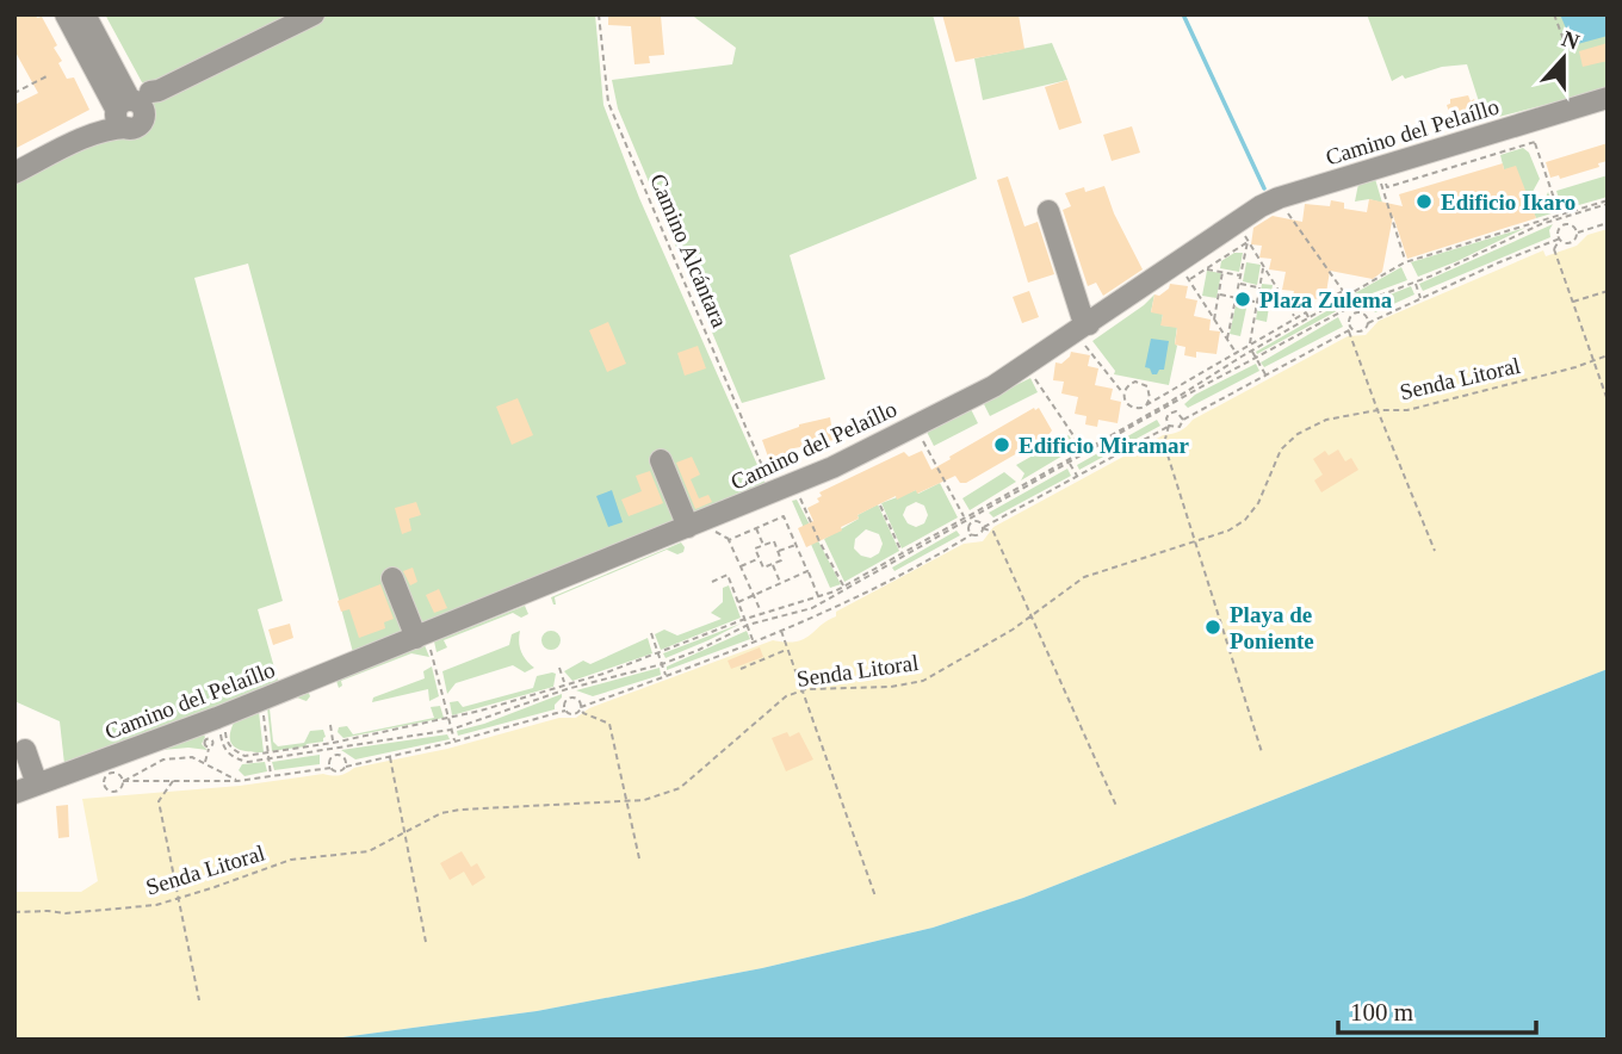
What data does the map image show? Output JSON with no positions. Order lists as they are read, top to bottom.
{
  "streets": {
    "street": ["Camino del Pelaíllo"],
    "path": ["Camino Alcántara", "Senda Litoral"]
  },
  "crossings": [
    ["Camino del Pelaíllo", "Camino Alcántara"]
  ],
  "places": [
    "Edificio Ikaro",
    "Plaza Zulema",
    "Edificio Miramar",
    "Playa de Poniente"
  ],
  "scale_bar": "100 m",
  "north": "top"
}
